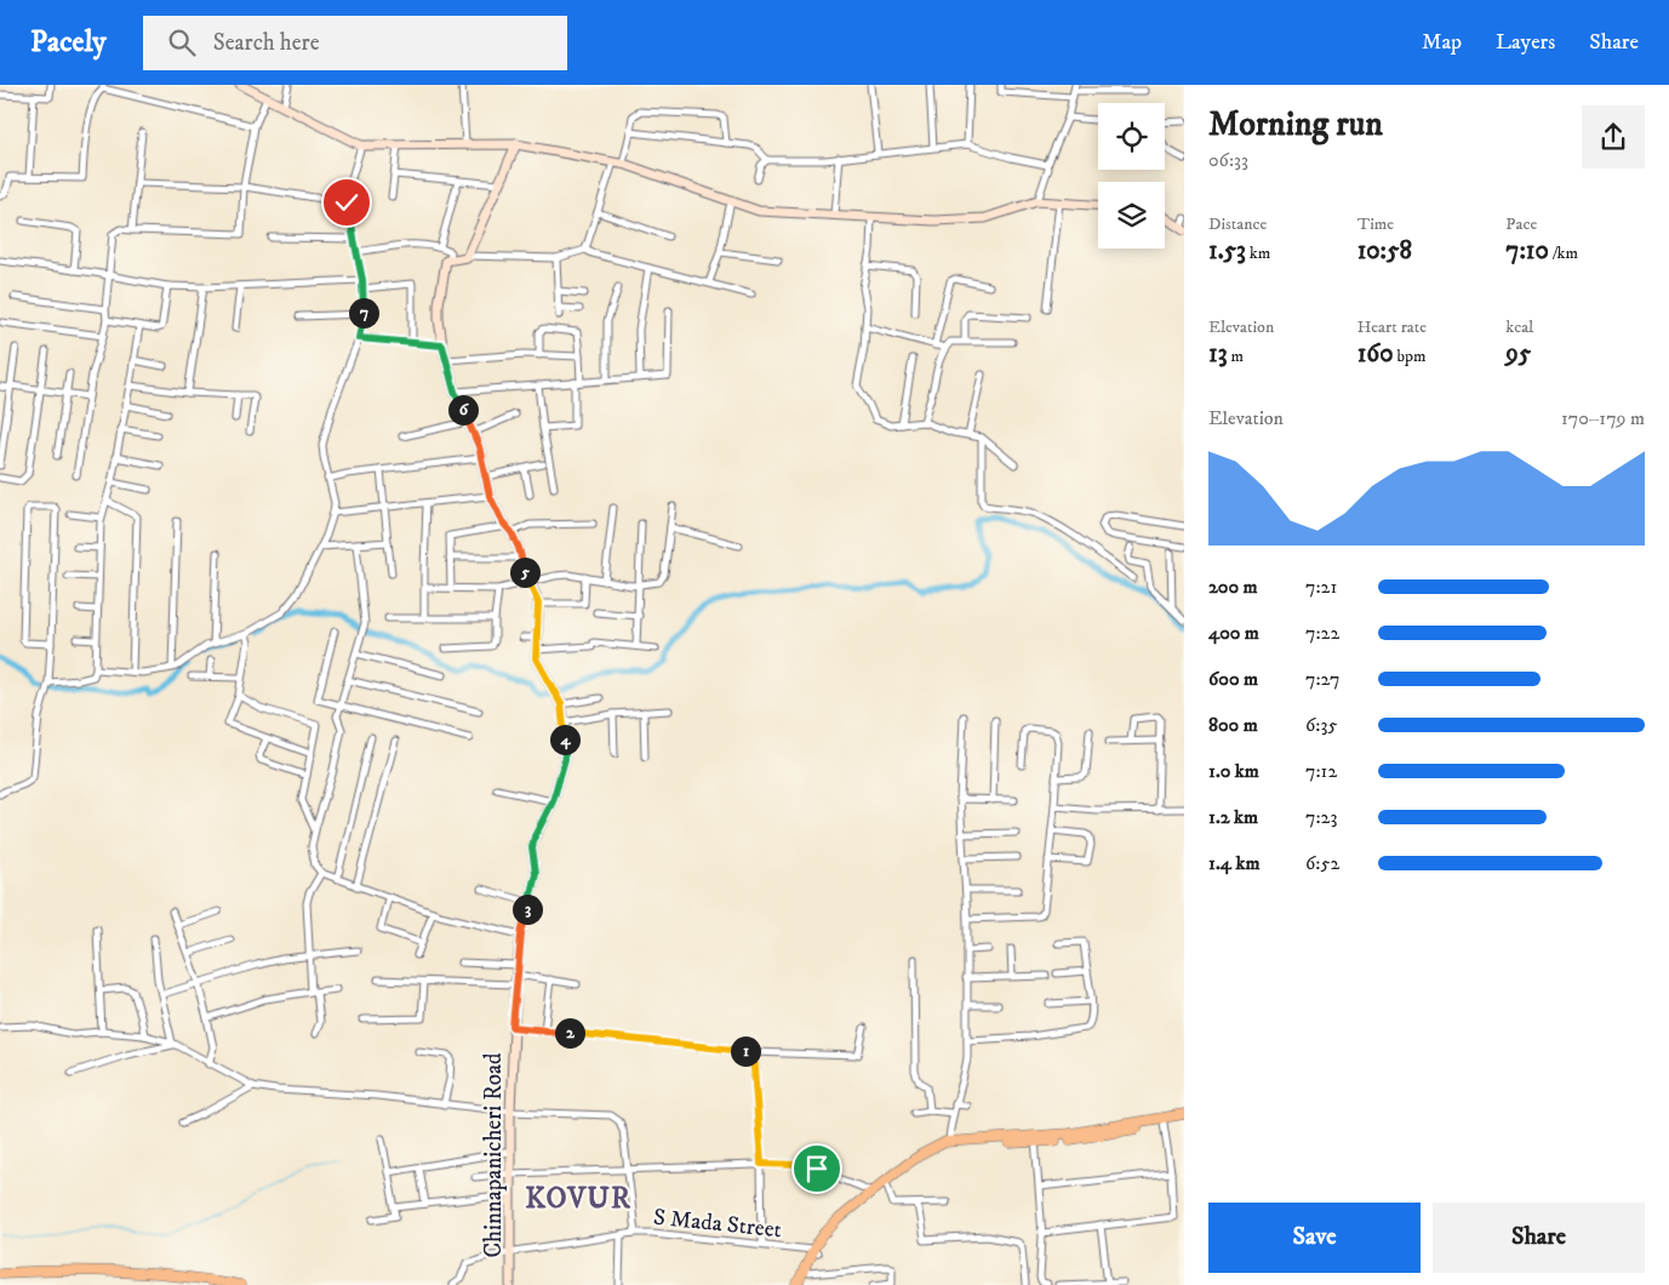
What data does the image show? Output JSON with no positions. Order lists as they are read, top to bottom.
{
  "streets": {
    "street": ["Chinnapanicheri Road", "S Mada Street"]
  },
  "crossings": [
    ["Chinnapanicheri Road", "S Mada Street"]
  ],
  "districts": ["KOVUR"],
  "page": {
    "header": "Pacely",
    "search": "Search here",
    "nav": ["Map", "Layers", "Share"],
    "heading": ["Morning run", "06:33"],
    "stats": [
      ["Distance", "1.53 km"],
      ["Time", "10:58"],
      ["Pace", "7:10 /km"],
      ["Elevation", "13 m"],
      ["Heart rate", "160 bpm"],
      ["kcal", "95"]
    ],
    "pins": [
      "7",
      "6",
      "5",
      "4",
      "3",
      "2",
      "1"
    ],
    "chart": ["Elevation", "170–179 m"],
    "list": [
      {
        "name": "200 m",
        "note": "7:21"
      },
      {
        "name": "400 m",
        "note": "7:22"
      },
      {
        "name": "600 m",
        "note": "7:27"
      },
      {
        "name": "800 m",
        "note": "6:35"
      },
      {
        "name": "1.0 km",
        "note": "7:12"
      },
      {
        "name": "1.2 km",
        "note": "7:23"
      },
      {
        "name": "1.4 km",
        "note": "6:52"
      }
    ],
    "buttons": ["Save", "Share"]
  }
}
